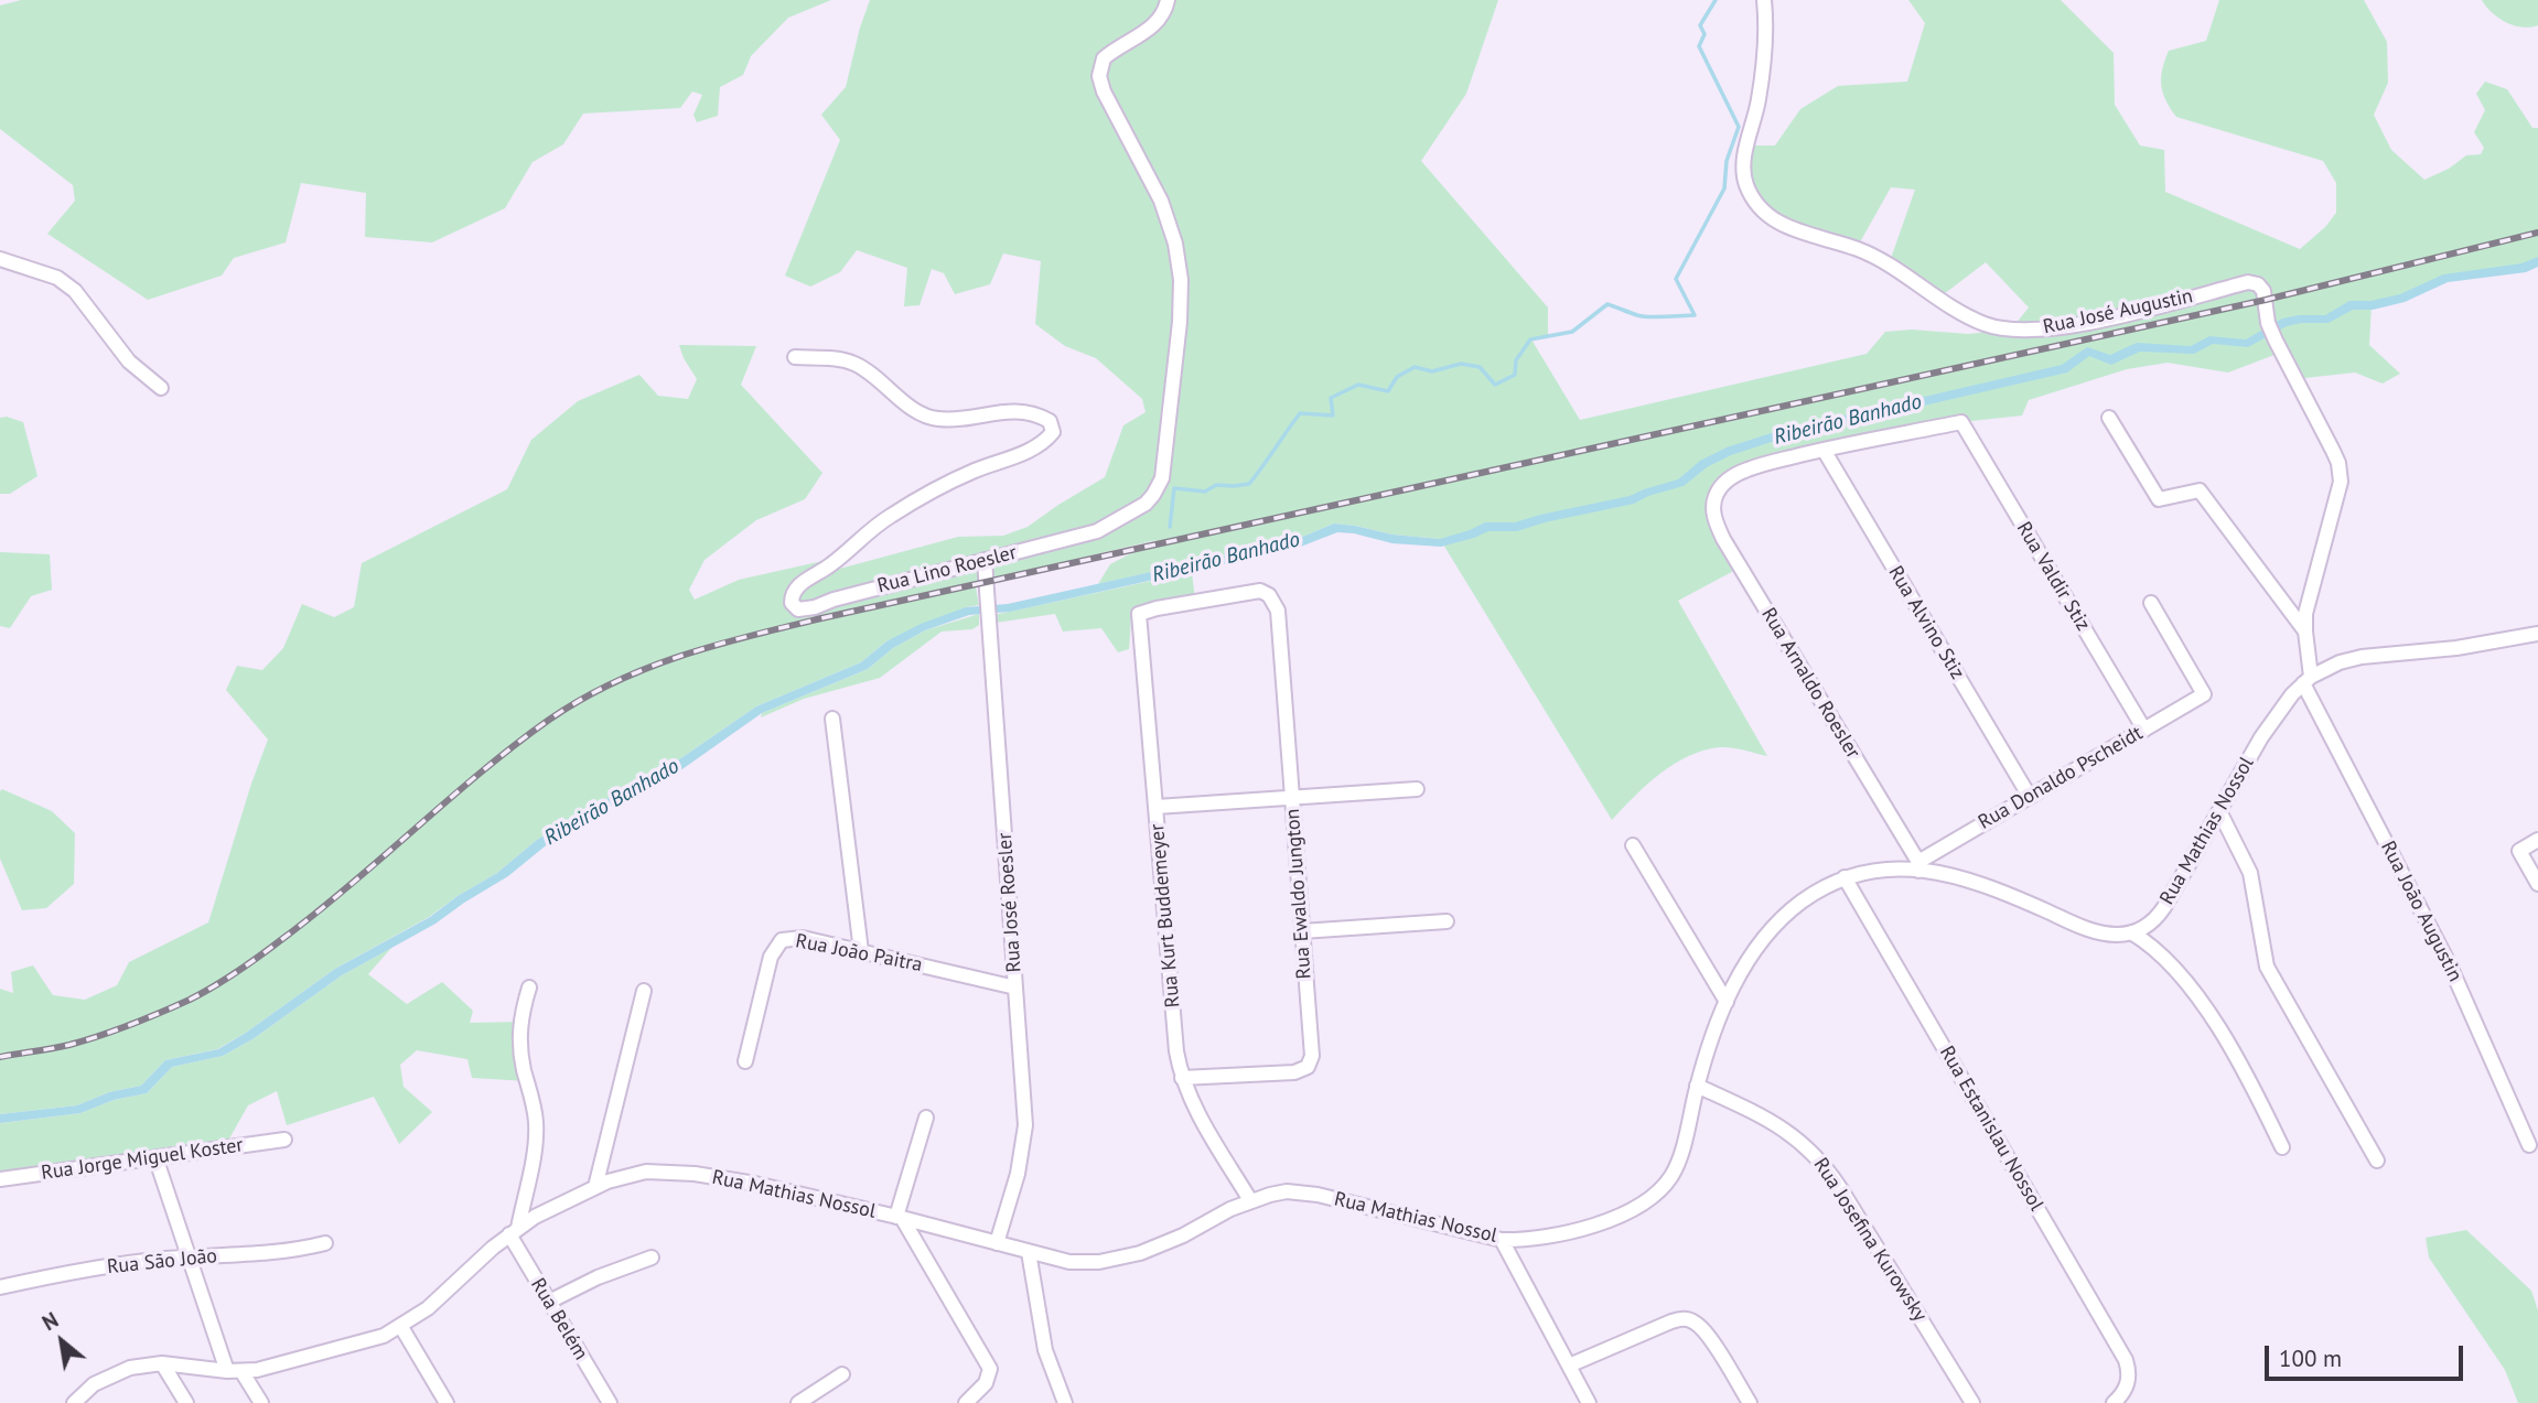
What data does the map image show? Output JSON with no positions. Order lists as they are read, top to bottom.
{
  "streets": {
    "street": [
      "Rua José Augustin",
      "Rua Lino Roesler",
      "Rua Valdir Stiz",
      "Rua Alvino Stiz",
      "Rua Arnaldo Roesler",
      "Rua Donaldo Pscheidt",
      "Rua Mathias Nossol",
      "Rua Ewaldo Jungton",
      "Rua José Roesler",
      "Rua João Augustin",
      "Rua Kurt Buddemeyer",
      "Rua João Paitra",
      "Rua Estanislau Nossol",
      "Rua Jorge Miguel Koster",
      "Rua Josefina Kurowsky",
      "Rua São João",
      "Rua Belém"
    ]
  },
  "crossings": [
    ["Rua José Augustin", "Rua Mathias Nossol"],
    ["Rua José Augustin", "Rua João Augustin"],
    ["Rua Lino Roesler", "Rua José Roesler"],
    ["Rua Valdir Stiz", "Rua Alvino Stiz"],
    ["Rua Valdir Stiz", "Rua Arnaldo Roesler"],
    ["Rua Valdir Stiz", "Rua Donaldo Pscheidt"],
    ["Rua Alvino Stiz", "Rua Arnaldo Roesler"],
    ["Rua Alvino Stiz", "Rua Donaldo Pscheidt"],
    ["Rua Arnaldo Roesler", "Rua Donaldo Pscheidt"],
    ["Rua Arnaldo Roesler", "Rua Mathias Nossol"],
    ["Rua Donaldo Pscheidt", "Rua Mathias Nossol"],
    ["Rua Mathias Nossol", "Rua José Roesler"],
    ["Rua Mathias Nossol", "Rua João Augustin"],
    ["Rua Mathias Nossol", "Rua Kurt Buddemeyer"],
    ["Rua Mathias Nossol", "Rua Estanislau Nossol"],
    ["Rua Mathias Nossol", "Rua Josefina Kurowsky"],
    ["Rua Mathias Nossol", "Rua Belém"],
    ["Rua Ewaldo Jungton", "Rua Kurt Buddemeyer"],
    ["Rua José Roesler", "Rua João Paitra"]
  ],
  "water": ["Ribeirão Banhado"],
  "scale_bar": "100 m",
  "north": "top left"
}
